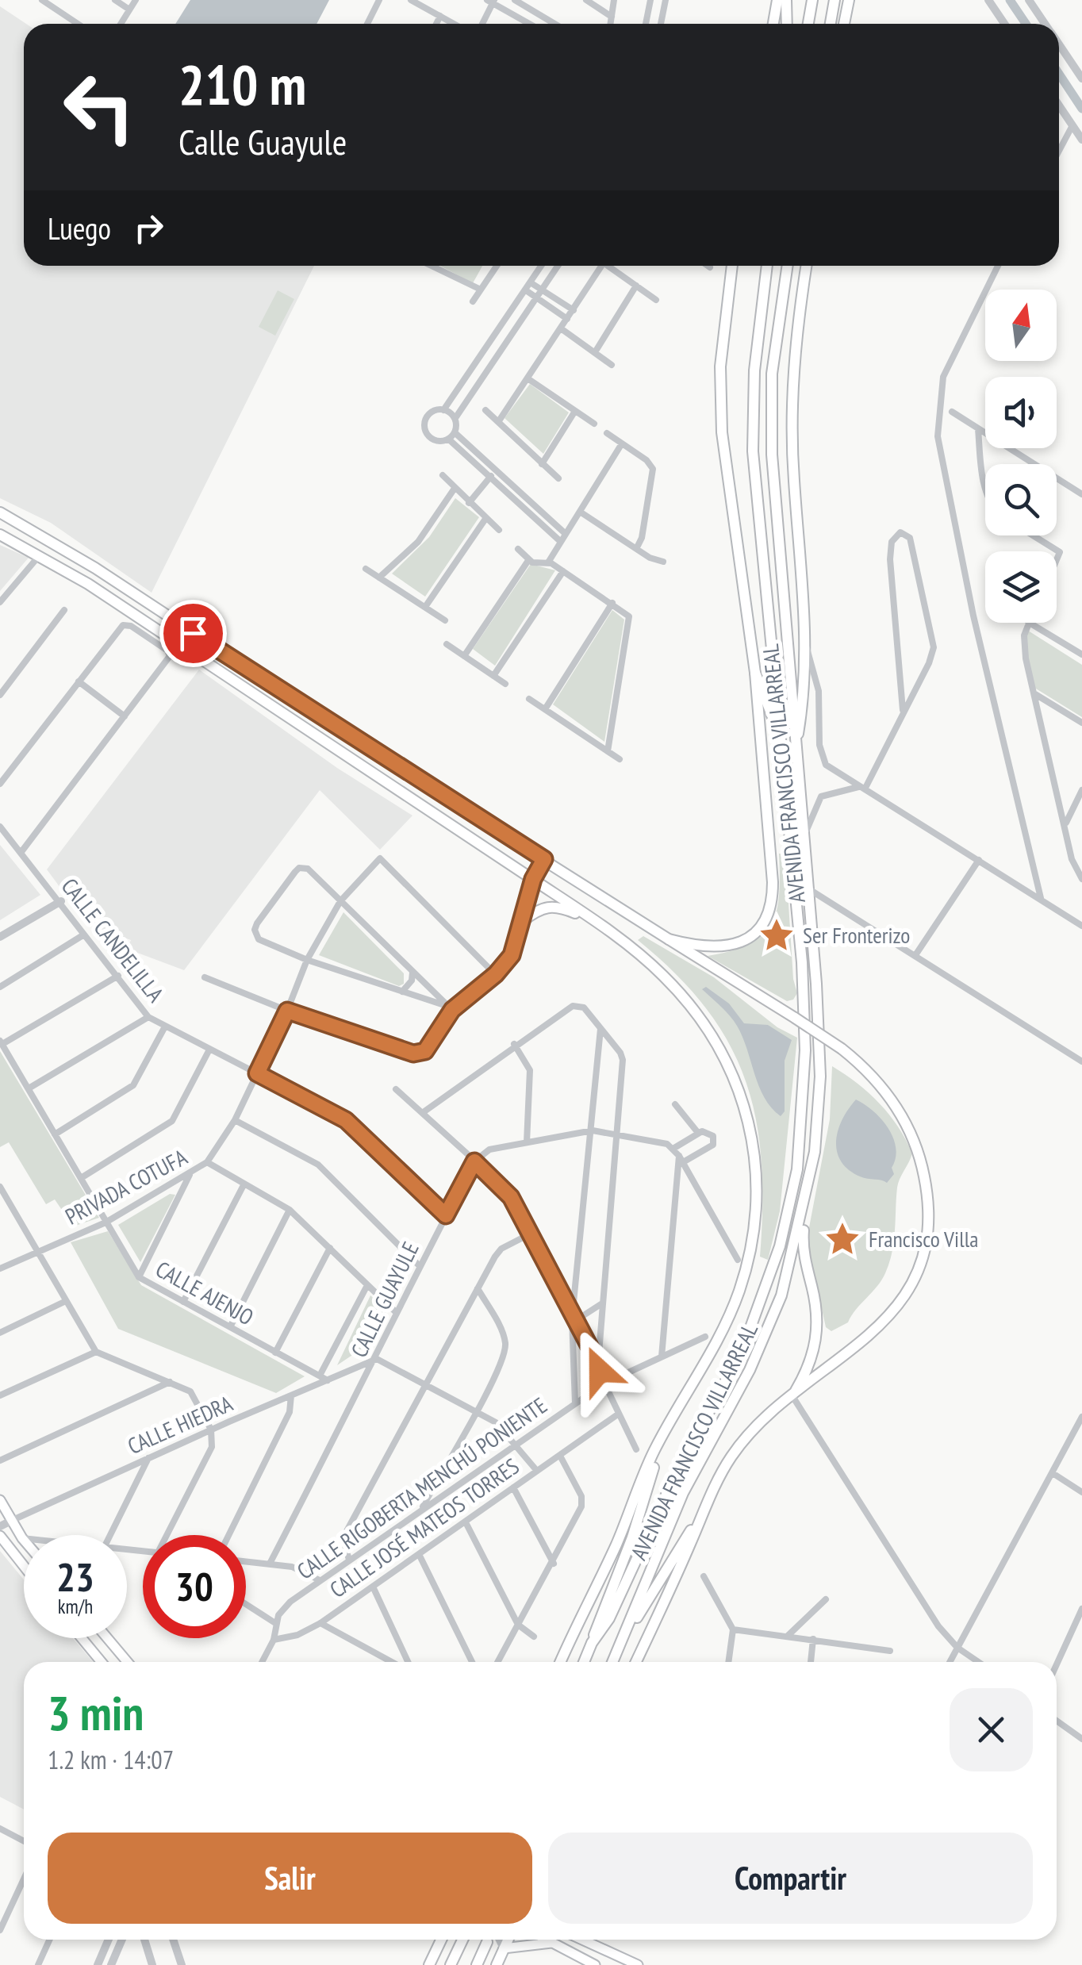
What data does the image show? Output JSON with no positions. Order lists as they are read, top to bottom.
{
  "streets": {
    "main road": ["AVENIDA FRANCISCO VILLARREAL"],
    "street": [
      "CALLE CANDELILLA",
      "PRIVADA COTUFA",
      "CALLE AJENJO",
      "CALLE GUAYULE",
      "CALLE HIEDRA",
      "CALLE RIGOBERTA MENCHÚ PONIENTE",
      "CALLE JOSÉ MATEOS TORRES"
    ]
  },
  "crossings": [
    ["CALLE CANDELILLA", "PRIVADA COTUFA"],
    ["CALLE CANDELILLA", "CALLE GUAYULE"],
    ["PRIVADA COTUFA", "CALLE AJENJO"],
    ["CALLE AJENJO", "CALLE HIEDRA"],
    ["CALLE GUAYULE", "CALLE HIEDRA"]
  ],
  "places": {
    "place": ["Ser Fronterizo", "Francisco Villa"]
  },
  "north": "top",
  "page": {
    "turn": ["210 m", "Calle Guayule"],
    "then": "Luego",
    "speed": "23 km/h",
    "limit": "30",
    "heading": ["3 min", "1.2 km · 14:07"],
    "buttons": ["Salir", "Compartir"]
  }
}
